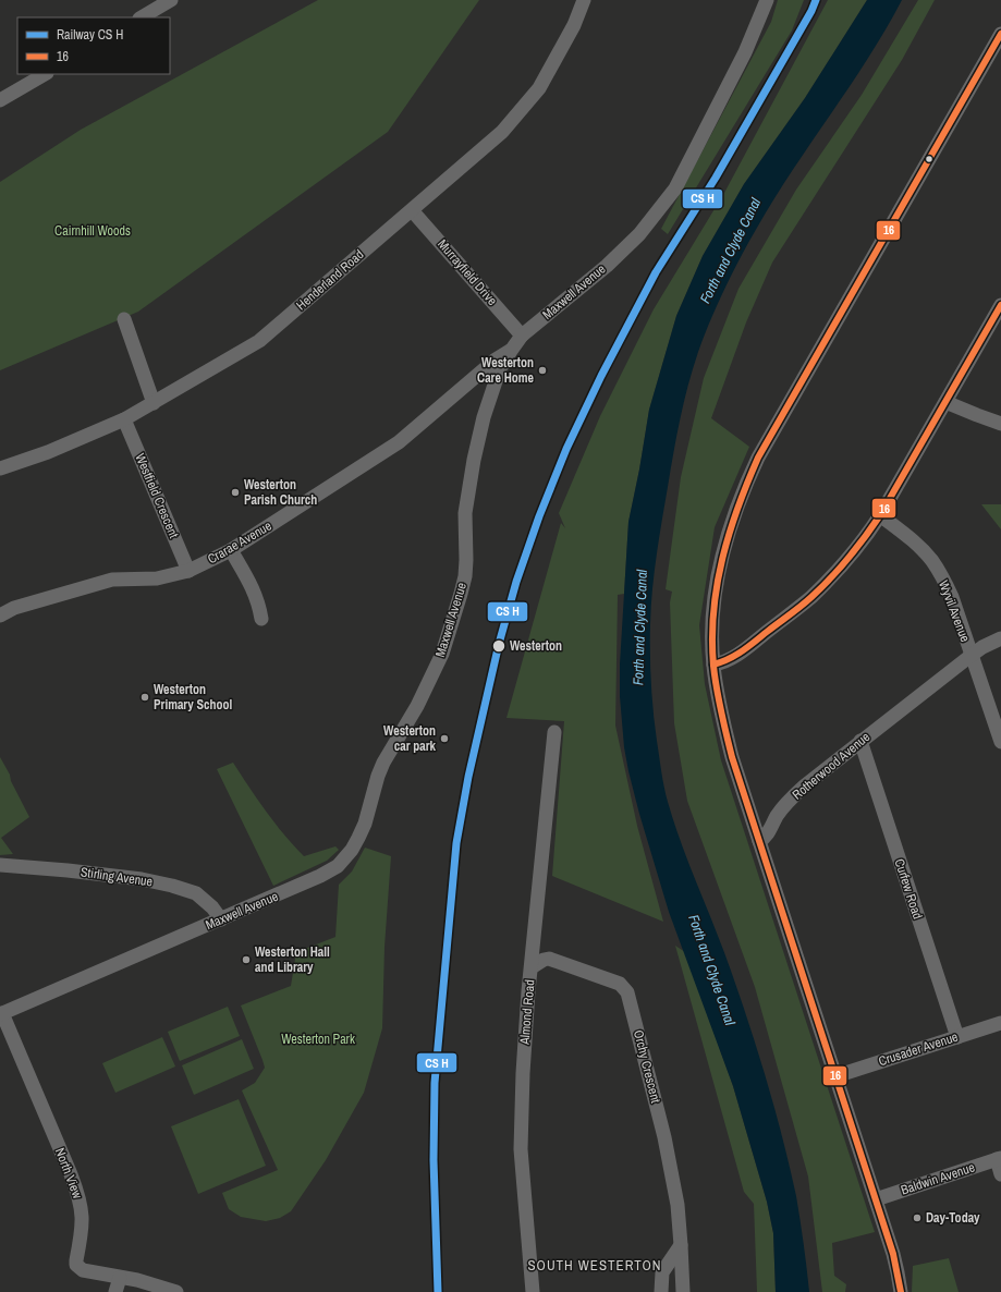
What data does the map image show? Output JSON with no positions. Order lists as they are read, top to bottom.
{
  "streets": {
    "street": [
      "Murrayfield Drive",
      "Henderland Road",
      "Maxwell Avenue",
      "Westfield Crescent",
      "Crarae Avenue",
      "Wyvil Avenue",
      "Rotherwood Avenue",
      "Stirling Avenue",
      "Curfew Road",
      "Almond Road",
      "Crusader Avenue",
      "Orchy Crescent",
      "North View",
      "Baldwin Avenue"
    ]
  },
  "crossings": [
    ["Murrayfield Drive", "Henderland Road"],
    ["Murrayfield Drive", "Maxwell Avenue"],
    ["Henderland Road", "Westfield Crescent"],
    ["Maxwell Avenue", "Crarae Avenue"],
    ["Maxwell Avenue", "Stirling Avenue"],
    ["Maxwell Avenue", "North View"],
    ["Westfield Crescent", "Crarae Avenue"],
    ["Wyvil Avenue", "Rotherwood Avenue"],
    ["Rotherwood Avenue", "Curfew Road"],
    ["Curfew Road", "Crusader Avenue"],
    ["Almond Road", "Orchy Crescent"]
  ],
  "districts": ["SOUTH WESTERTON"],
  "water": ["Forth and Clyde Canal"],
  "parks": ["Cairnhill Woods", "Westerton Park"],
  "places": [
    "Westerton Care Home",
    "Westerton Parish Church",
    "Westerton",
    "Westerton Primary School",
    "Westerton car park",
    "Westerton Hall and Library",
    "Day-Today"
  ],
  "lines": ["transit line 16"],
  "legend": ["Railway CS H", "16"]
}
